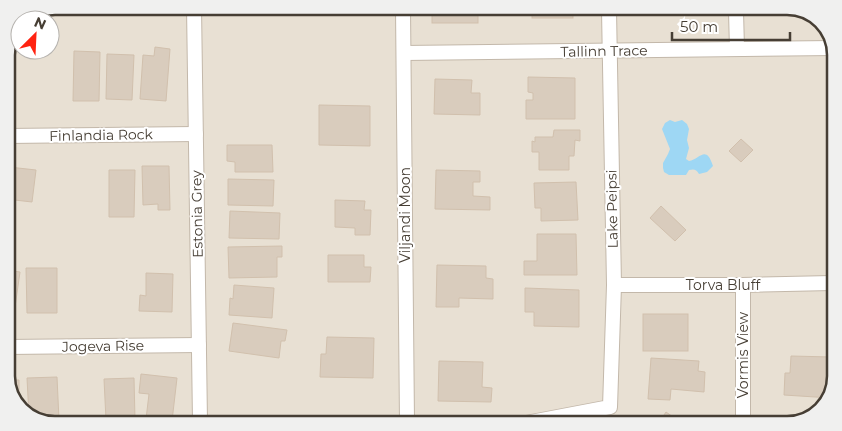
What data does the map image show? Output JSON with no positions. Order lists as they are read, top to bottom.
{
  "streets": {
    "street": [
      "Tallinn Trace",
      "Finlandia Rock",
      "Lake Peipsi",
      "Estonia Grey",
      "Viljandi Moon",
      "Torva Bluff",
      "Jogeva Rise",
      "Vormis View"
    ]
  },
  "crossings": [
    ["Tallinn Trace", "Lake Peipsi"],
    ["Tallinn Trace", "Viljandi Moon"],
    ["Finlandia Rock", "Estonia Grey"],
    ["Lake Peipsi", "Torva Bluff"],
    ["Estonia Grey", "Jogeva Rise"],
    ["Torva Bluff", "Vormis View"]
  ],
  "scale_bar": "50 m",
  "north": "top right"
}
